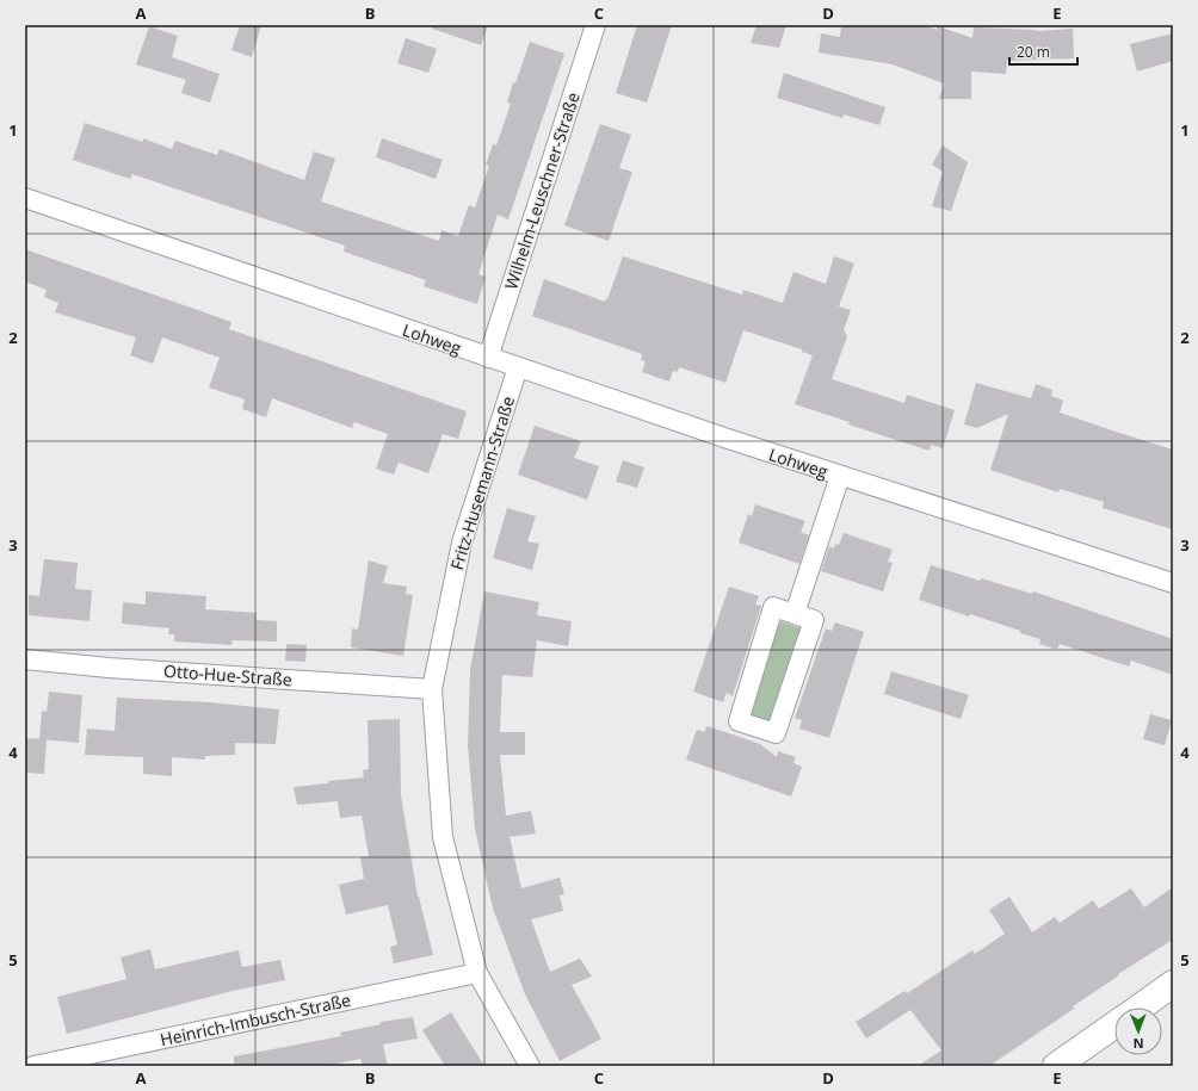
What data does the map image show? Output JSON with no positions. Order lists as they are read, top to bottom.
{
  "streets": {
    "street": [
      "Wilhelm-Leuschner-Straße",
      "Lohweg",
      "Fritz-Husemann-Straße",
      "Otto-Hue-Straße",
      "Heinrich-Imbusch-Straße"
    ]
  },
  "crossings": [
    ["Wilhelm-Leuschner-Straße", "Lohweg"],
    ["Lohweg", "Fritz-Husemann-Straße"],
    ["Fritz-Husemann-Straße", "Otto-Hue-Straße"],
    ["Fritz-Husemann-Straße", "Heinrich-Imbusch-Straße"]
  ],
  "scale_bar": "20 m",
  "north": "bottom",
  "grid": {
    "columns": [
      "A",
      "B",
      "C",
      "D",
      "E"
    ],
    "rows": [
      "1",
      "2",
      "3",
      "4",
      "5"
    ]
  }
}
